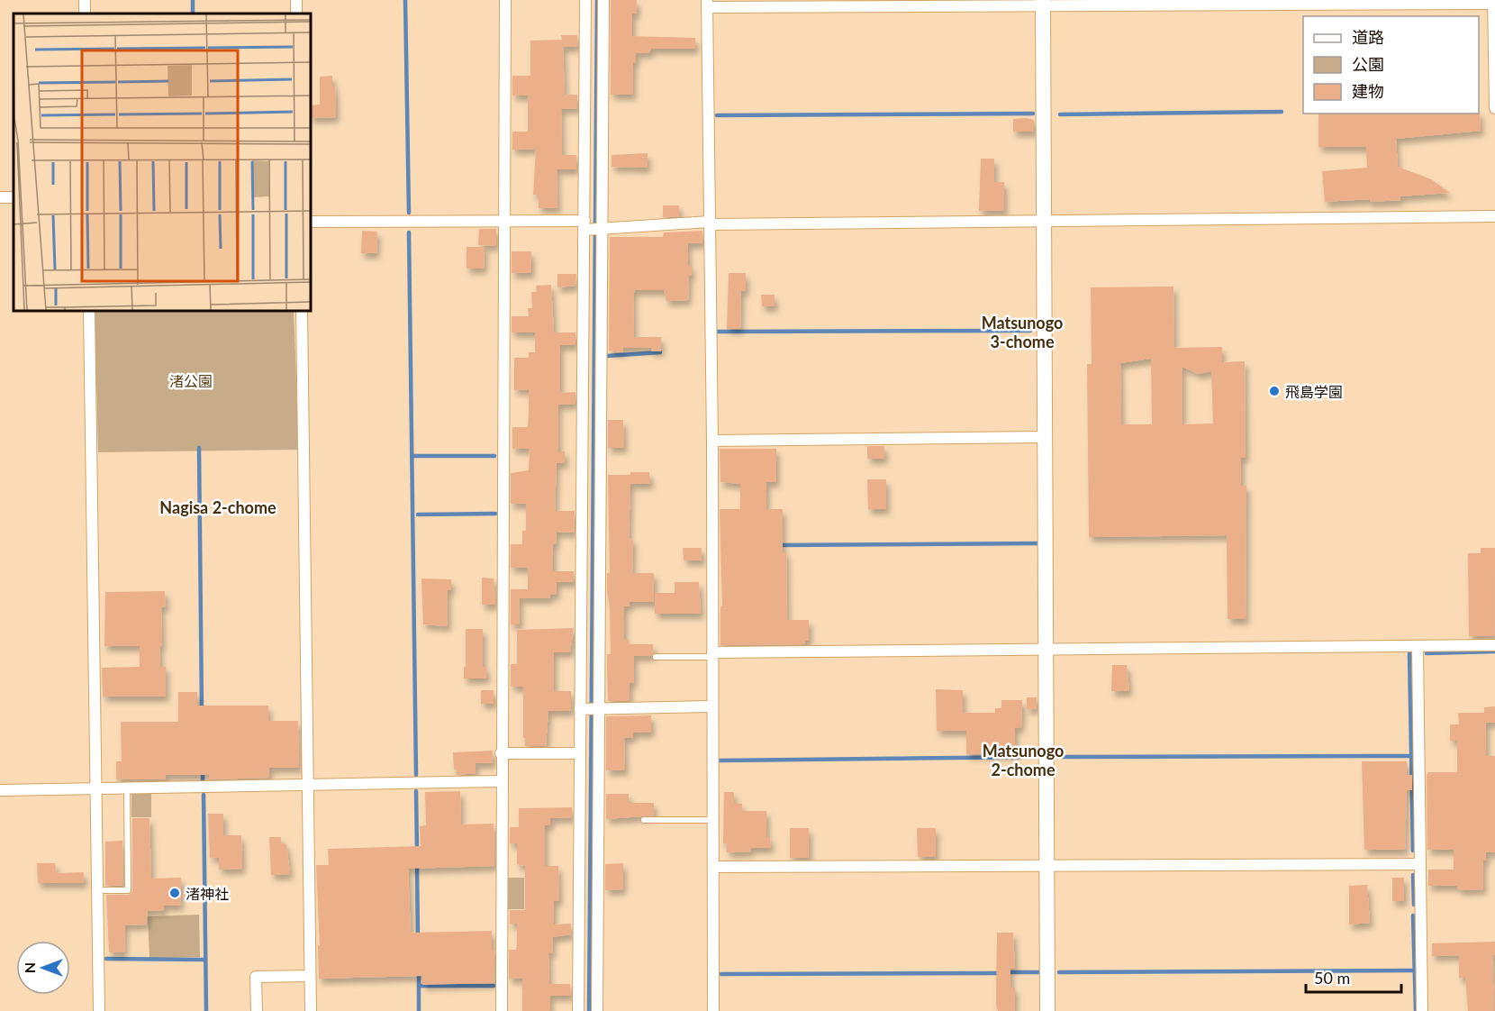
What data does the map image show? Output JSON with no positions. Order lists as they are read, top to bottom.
{
  "districts": ["Matsunogo 3-chome", "Nagisa 2-chome", "Matsunogo 2-chome"],
  "parks": ["渚公園"],
  "places": ["飛島学園", "渚神社"],
  "legend": ["道路", "公園", "建物"],
  "scale_bar": "50 m",
  "north": "left"
}
